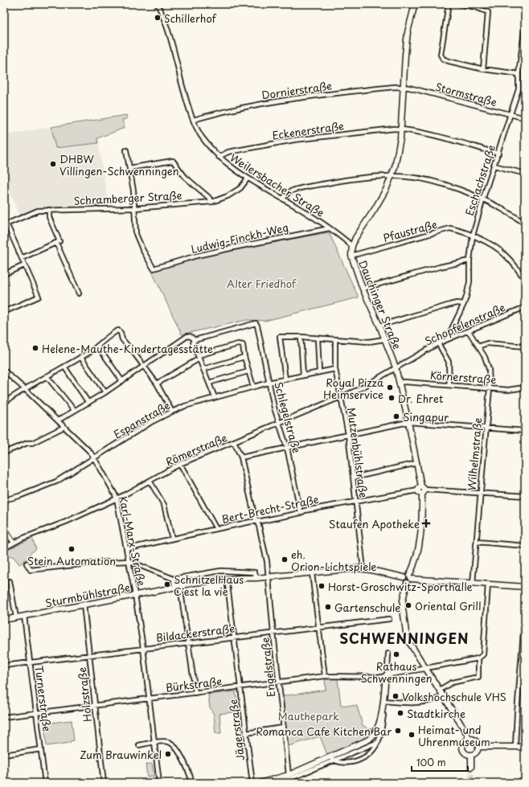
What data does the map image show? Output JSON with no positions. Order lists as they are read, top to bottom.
{
  "streets": {
    "main road": ["Dauchinger Straße", "Sturmbühlstraße"],
    "street": [
      "Dornierstraße",
      "Stormstraße",
      "Eckenerstraße",
      "Eschachstraße",
      "Weilersbacher Straße",
      "Schramberger Straße",
      "Pfaustraße",
      "Ludwig-Finckh-Weg",
      "Schopfelenstraße",
      "Körnerstraße",
      "Schlegelstraße",
      "Espanstraße",
      "Römerstraße",
      "Mutzenbühlstraße",
      "Wilhelmstraße",
      "Bert-Brecht-Straße",
      "Karl-Marx-Straße",
      "Bildackerstraße",
      "Engelstraße",
      "Bürkstraße",
      "Holzstraße",
      "Turnerstraße",
      "Jägerstraße"
    ]
  },
  "crossings": [
    ["Dornierstraße", "Stormstraße"],
    ["Dornierstraße", "Weilersbacher Straße"],
    ["Dornierstraße", "Dauchinger Straße"],
    ["Stormstraße", "Eschachstraße"],
    ["Stormstraße", "Dauchinger Straße"],
    ["Eckenerstraße", "Eschachstraße"],
    ["Eckenerstraße", "Weilersbacher Straße"],
    ["Eckenerstraße", "Dauchinger Straße"],
    ["Eschachstraße", "Pfaustraße"],
    ["Eschachstraße", "Schopfelenstraße"],
    ["Weilersbacher Straße", "Schramberger Straße"],
    ["Weilersbacher Straße", "Ludwig-Finckh-Weg"],
    ["Weilersbacher Straße", "Dauchinger Straße"],
    ["Schramberger Straße", "Ludwig-Finckh-Weg"],
    ["Pfaustraße", "Dauchinger Straße"],
    ["Dauchinger Straße", "Schopfelenstraße"],
    ["Dauchinger Straße", "Körnerstraße"],
    ["Dauchinger Straße", "Römerstraße"],
    ["Dauchinger Straße", "Bert-Brecht-Straße"],
    ["Dauchinger Straße", "Sturmbühlstraße"],
    ["Schopfelenstraße", "Römerstraße"],
    ["Schopfelenstraße", "Wilhelmstraße"],
    ["Körnerstraße", "Wilhelmstraße"],
    ["Schlegelstraße", "Espanstraße"],
    ["Schlegelstraße", "Römerstraße"],
    ["Schlegelstraße", "Bert-Brecht-Straße"],
    ["Espanstraße", "Mutzenbühlstraße"],
    ["Espanstraße", "Karl-Marx-Straße"],
    ["Römerstraße", "Mutzenbühlstraße"],
    ["Römerstraße", "Karl-Marx-Straße"],
    ["Römerstraße", "Engelstraße"],
    ["Mutzenbühlstraße", "Bert-Brecht-Straße"],
    ["Mutzenbühlstraße", "Sturmbühlstraße"],
    ["Wilhelmstraße", "Bert-Brecht-Straße"],
    ["Bert-Brecht-Straße", "Karl-Marx-Straße"],
    ["Bert-Brecht-Straße", "Engelstraße"],
    ["Karl-Marx-Straße", "Sturmbühlstraße"],
    ["Karl-Marx-Straße", "Bildackerstraße"],
    ["Karl-Marx-Straße", "Bürkstraße"],
    ["Sturmbühlstraße", "Engelstraße"],
    ["Sturmbühlstraße", "Holzstraße"],
    ["Sturmbühlstraße", "Turnerstraße"],
    ["Sturmbühlstraße", "Jägerstraße"],
    ["Bildackerstraße", "Engelstraße"],
    ["Bildackerstraße", "Holzstraße"],
    ["Bildackerstraße", "Turnerstraße"],
    ["Bildackerstraße", "Jägerstraße"],
    ["Engelstraße", "Bürkstraße"],
    ["Bürkstraße", "Holzstraße"],
    ["Bürkstraße", "Turnerstraße"],
    ["Bürkstraße", "Jägerstraße"]
  ],
  "districts": ["SCHWENNINGEN"],
  "parks": ["Alter Friedhof", "Mauthepark"],
  "places": {
    "other": [
      "Schillerhof",
      "DHBW Villingen-Schwenningen",
      "Helene-Mauthe-Kindertagesstätte",
      "Royal Pizza Heimservice",
      "Dr. Ehret",
      "Singapur",
      "Stein Automation",
      "eh. Orion-Lichtspiele",
      "SchnitzelHaus C'est la vie",
      "Horst-Groschwitz-Sporthalle",
      "Oriental Grill",
      "Gartenschule",
      "Rathaus Schwenningen",
      "Volkshochschule VHS",
      "Stadtkirche",
      "Romanca Cafe Kitchen Bar",
      "Heimat- und Uhrenmuseum",
      "Zum Brauwinkel"
    ],
    "health": ["Staufen Apotheke"]
  },
  "scale_bar": "100 m"
}
